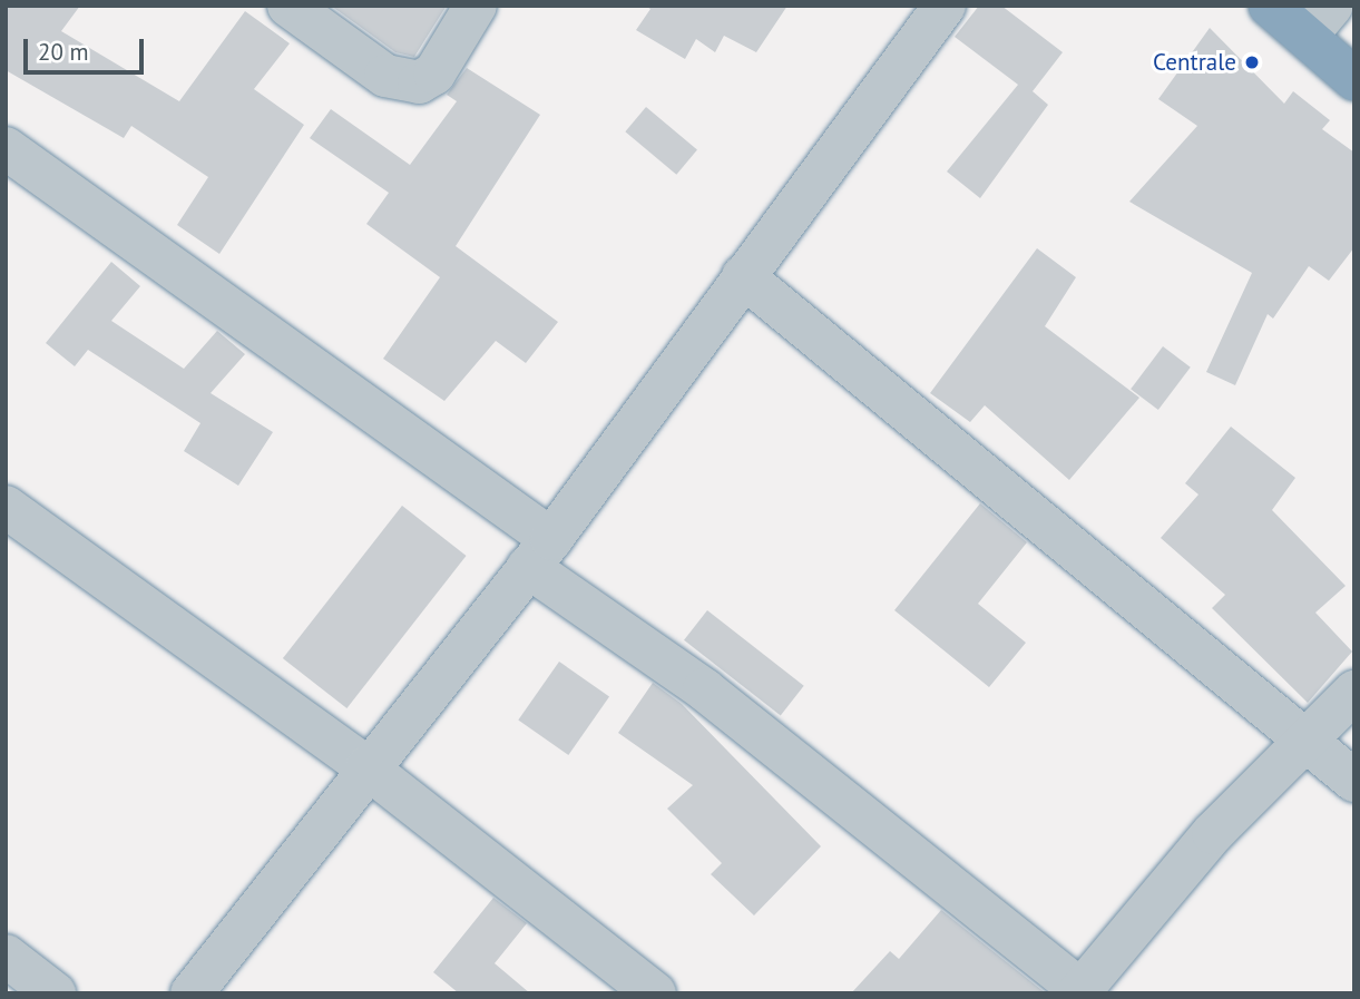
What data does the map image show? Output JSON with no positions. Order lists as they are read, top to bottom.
{
  "places": ["Centrale"],
  "scale_bar": "20 m"
}
